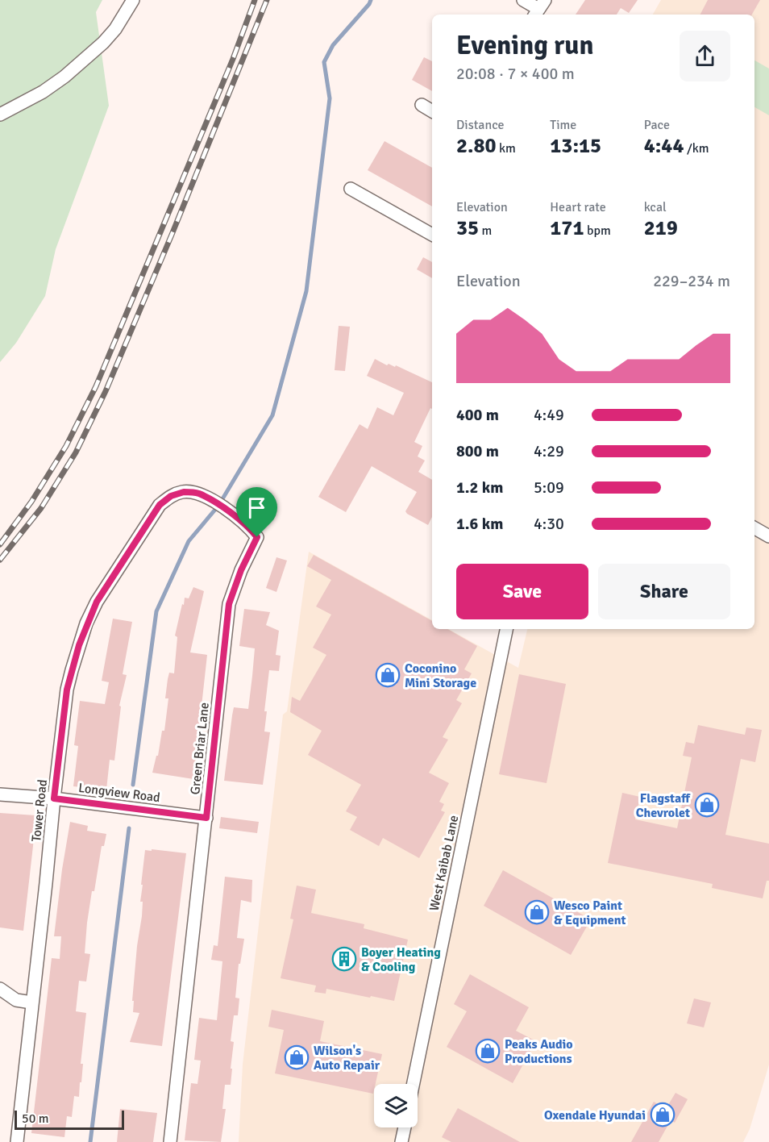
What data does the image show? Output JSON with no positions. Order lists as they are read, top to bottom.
{
  "streets": {
    "street": [
      "Green Briar Lane",
      "Longview Road",
      "Tower Road",
      "West Kaibab Lane"
    ]
  },
  "crossings": [
    ["Green Briar Lane", "Longview Road"],
    ["Green Briar Lane", "Tower Road"],
    ["Longview Road", "Tower Road"]
  ],
  "places": {
    "shop": [
      "Coconino Mini Storage",
      "Flagstaff Chevrolet",
      "Wesco Paint & Equipment",
      "Peaks Audio Productions",
      "Wilson's Auto Repair",
      "Oxendale Hyundai"
    ],
    "building": ["Boyer Heating & Cooling"]
  },
  "scale_bar": "50 m",
  "page": {
    "heading": ["Evening run", "20:08 · 7 × 400 m"],
    "stats": [
      ["Distance", "2.80 km"],
      ["Time", "13:15"],
      ["Pace", "4:44 /km"],
      ["Elevation", "35 m"],
      ["Heart rate", "171 bpm"],
      ["kcal", "219"]
    ],
    "chart": ["Elevation", "229–234 m"],
    "list": [
      {
        "name": "400 m",
        "note": "4:49"
      },
      {
        "name": "800 m",
        "note": "4:29"
      },
      {
        "name": "1.2 km",
        "note": "5:09"
      },
      {
        "name": "1.6 km",
        "note": "4:30"
      }
    ],
    "buttons": ["Save", "Share"],
    "scale": "50 m"
  }
}
